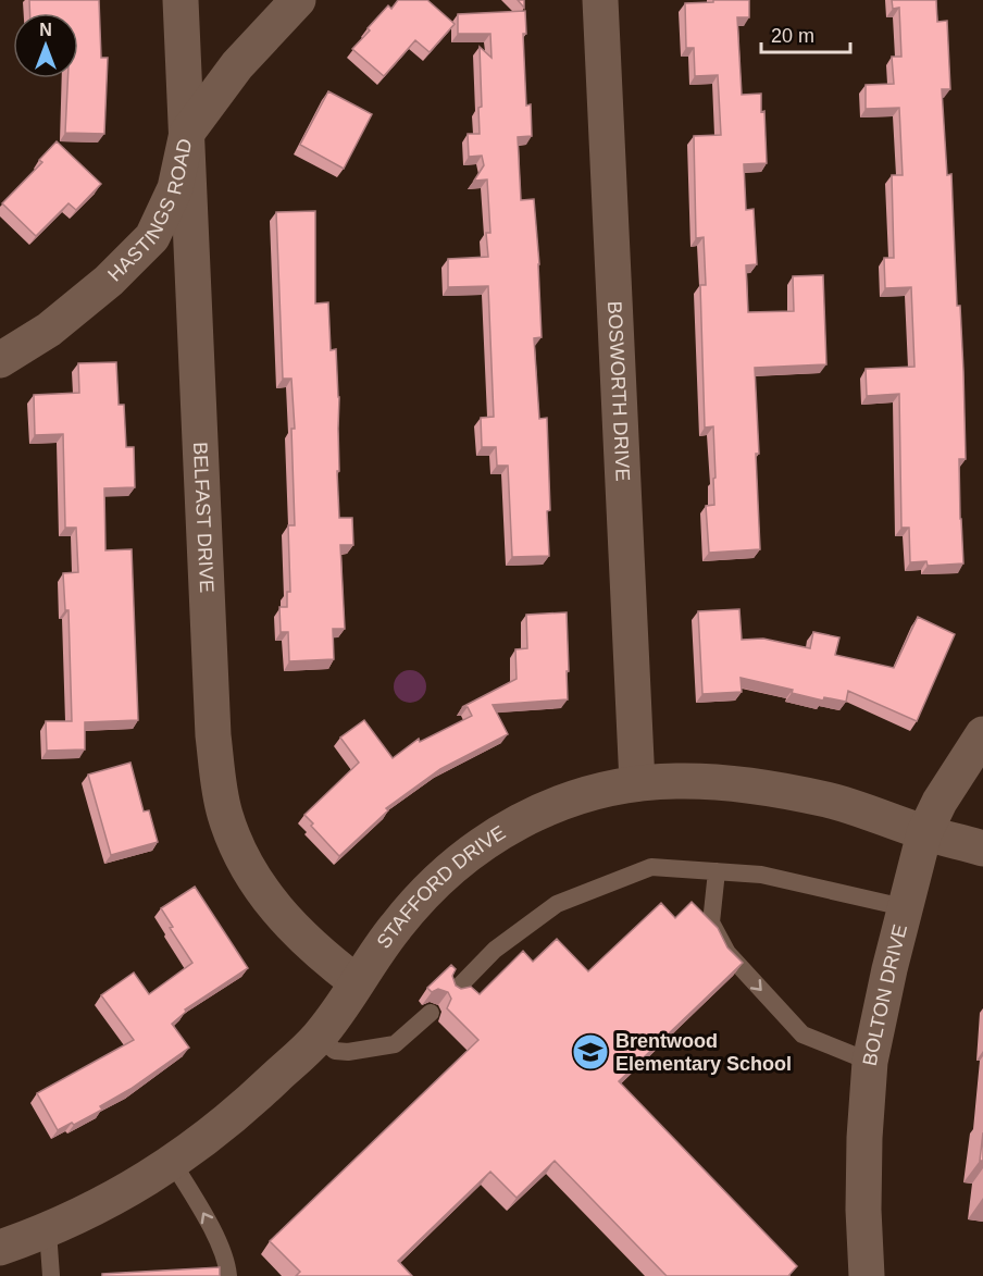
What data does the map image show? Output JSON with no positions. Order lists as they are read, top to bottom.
{
  "streets": {
    "street": [
      "HASTINGS ROAD",
      "BOSWORTH DRIVE",
      "BELFAST DRIVE",
      "STAFFORD DRIVE",
      "BOLTON DRIVE"
    ]
  },
  "crossings": [
    ["HASTINGS ROAD", "BELFAST DRIVE"],
    ["BOSWORTH DRIVE", "STAFFORD DRIVE"],
    ["BELFAST DRIVE", "STAFFORD DRIVE"],
    ["STAFFORD DRIVE", "BOLTON DRIVE"]
  ],
  "places": {
    "school or university": ["Brentwood Elementary School"]
  },
  "scale_bar": "20 m",
  "north": "top"
}
